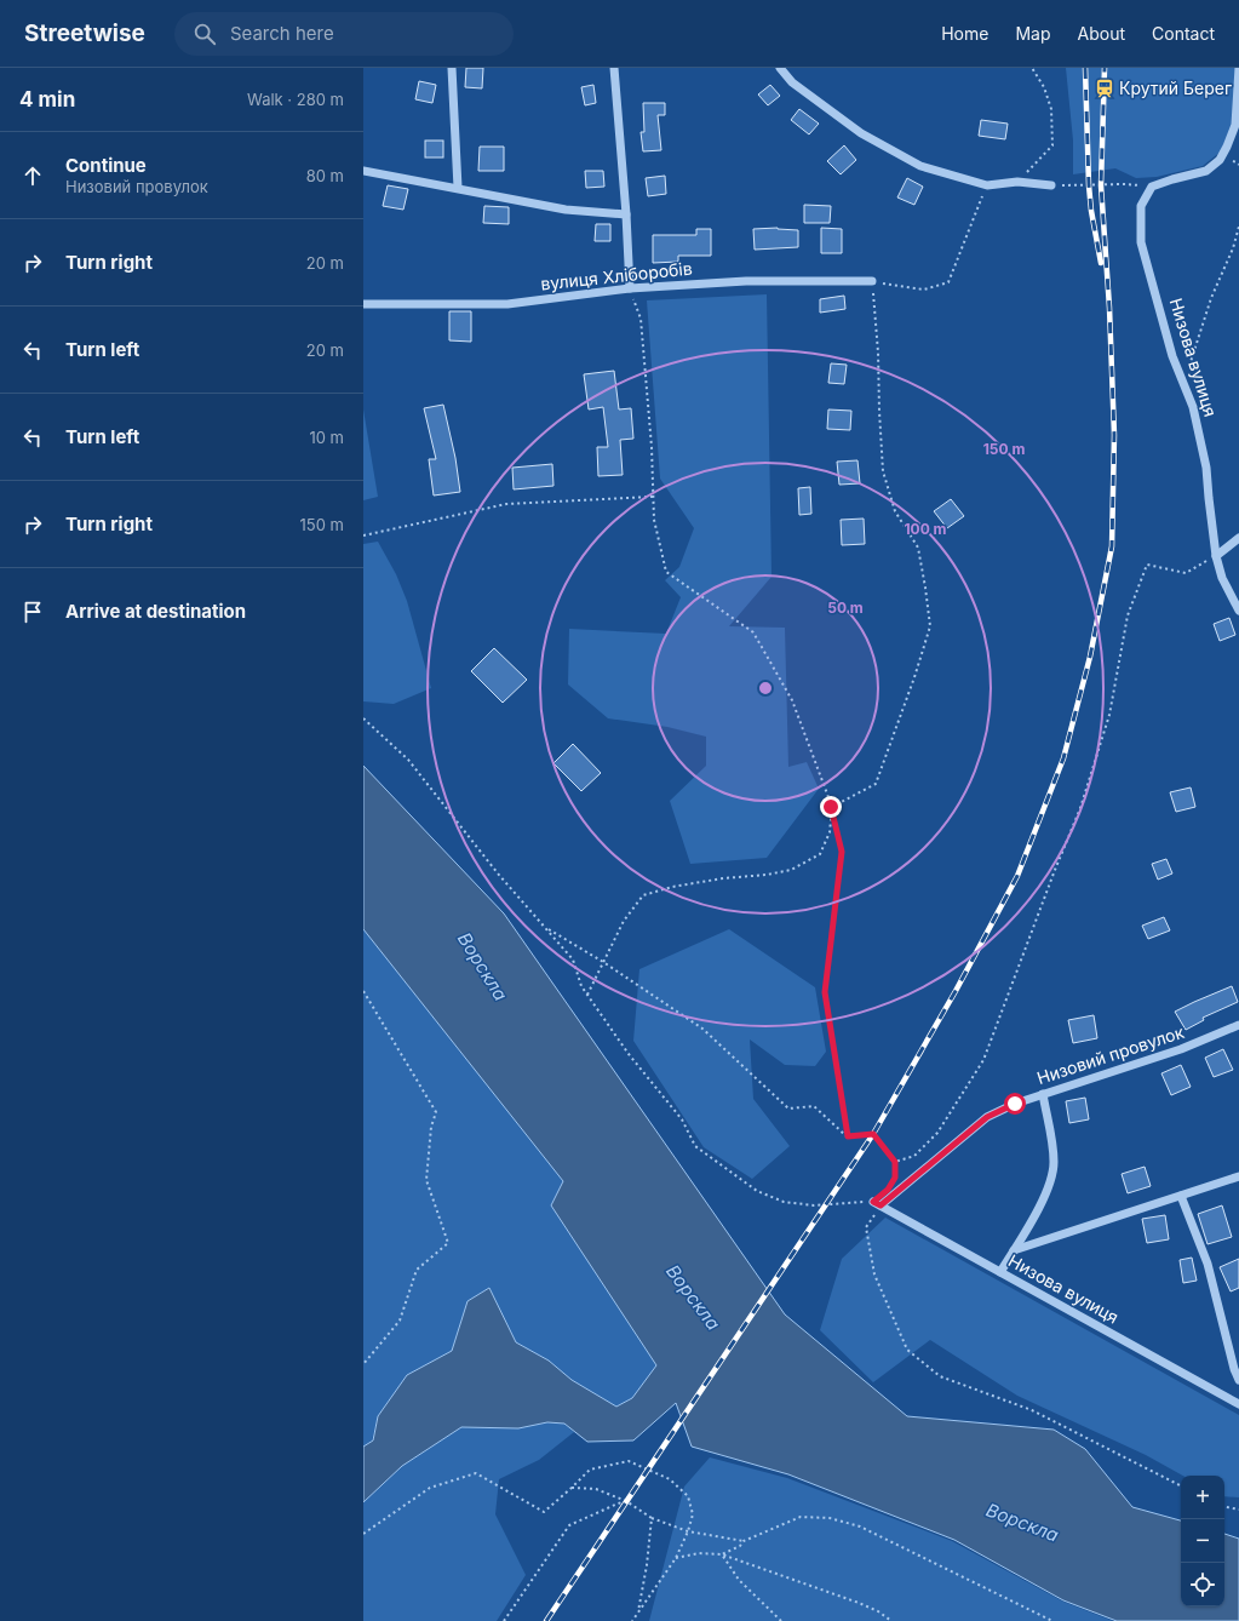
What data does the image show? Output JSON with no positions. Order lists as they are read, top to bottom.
{
  "streets": {
    "street": ["вулиця Хліборобів", "Низова вулиця", "Низовий провулок"]
  },
  "crossings": [
    ["Низова вулиця", "Низовий провулок"]
  ],
  "water": ["Ворскла"],
  "places": {
    "station": ["Крутий Берег"]
  },
  "page": {
    "header": "Streetwise",
    "search": "Search here",
    "nav": [
      "Home",
      "Map",
      "About",
      "Contact"
    ],
    "heading": ["4 min", "Walk · 280 m"],
    "list": [
      ["Continue", "Низовий провулок", "80 m"],
      ["Turn right", "20 m"],
      ["Turn left", "20 m"],
      ["Turn left", "10 m"],
      ["Turn right", "150 m"],
      "Arrive at destination"
    ],
    "map_buttons": ["+", "−"]
  },
  "rings": ["150 m", "100 m", "50 m"]
}
